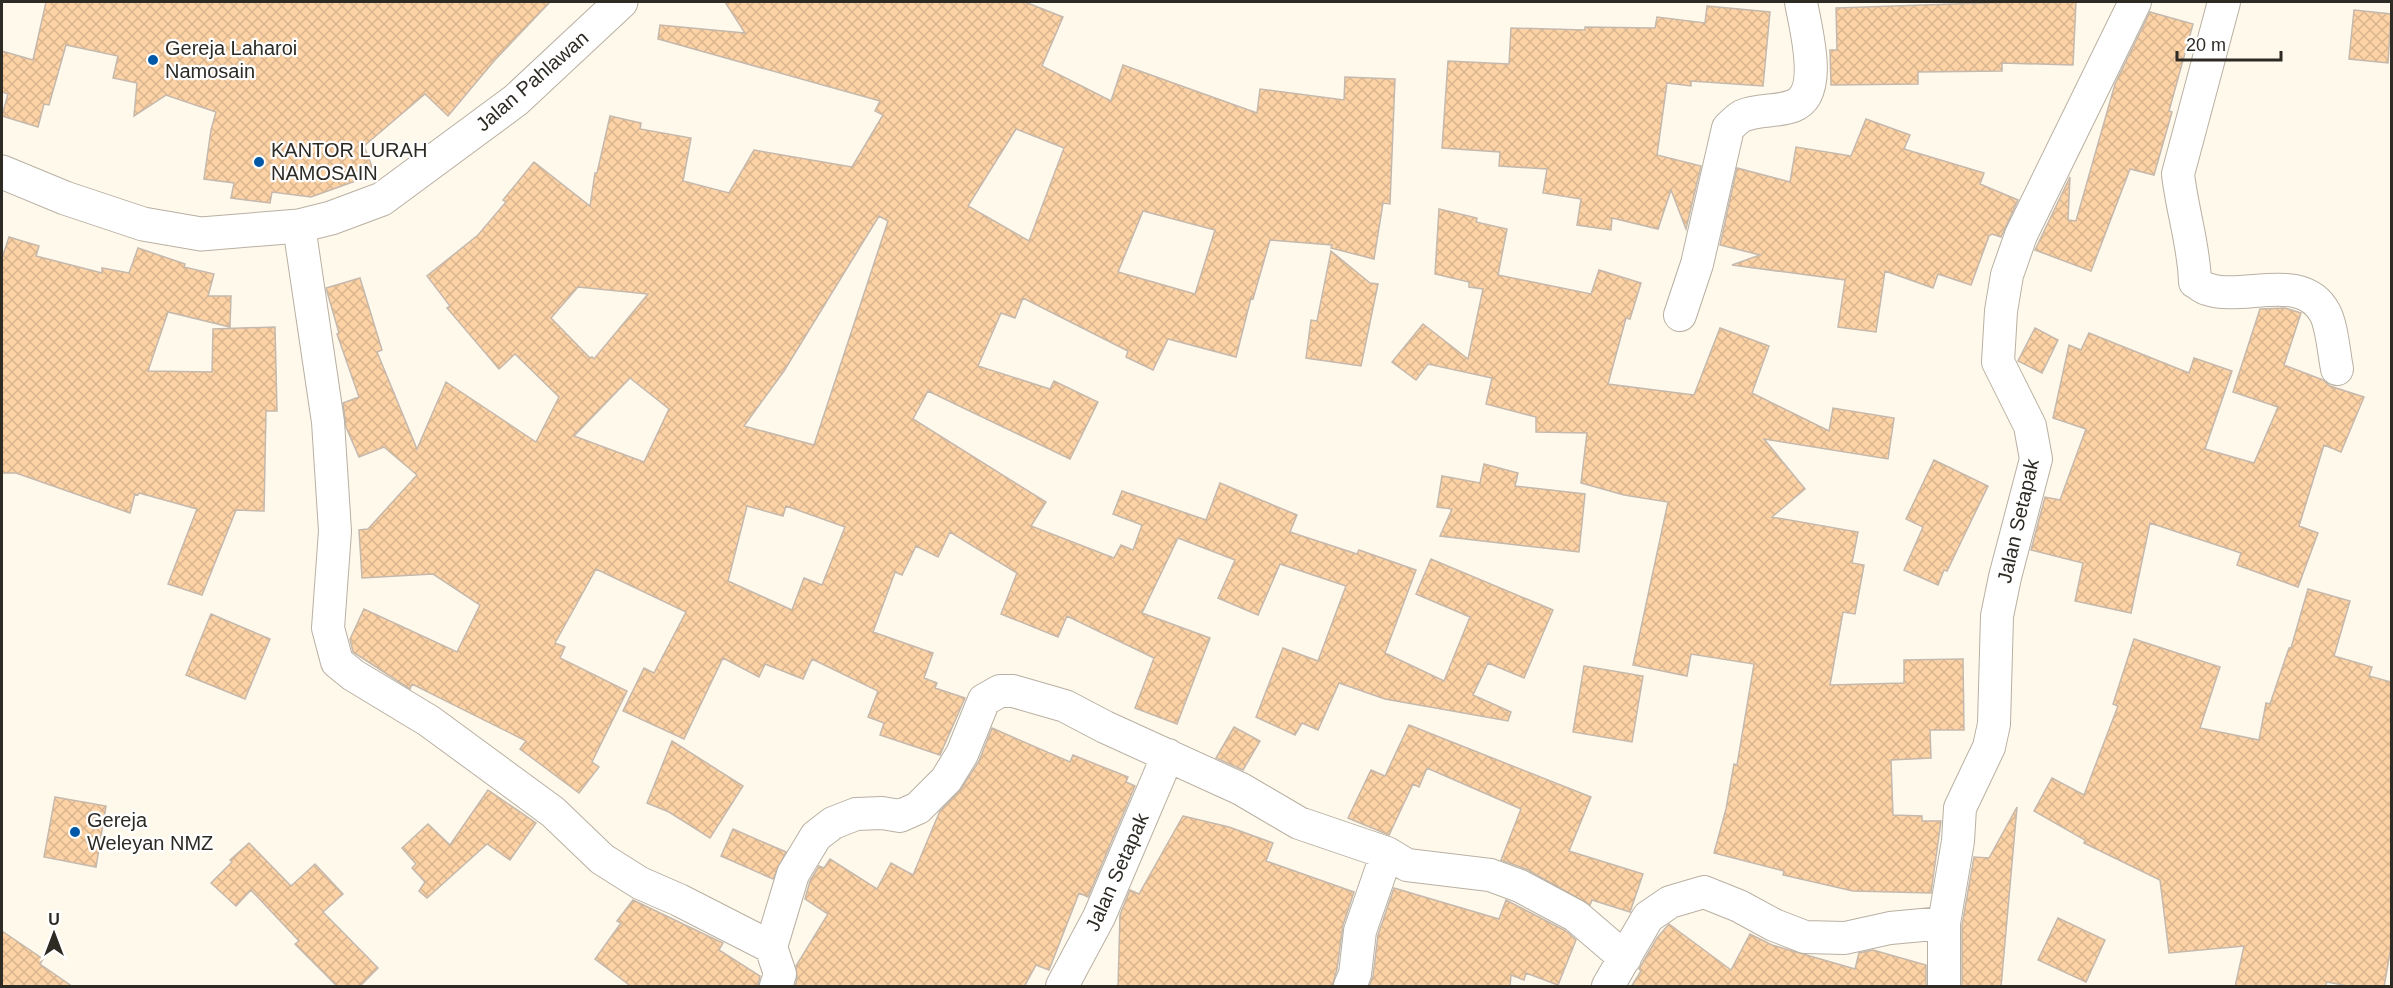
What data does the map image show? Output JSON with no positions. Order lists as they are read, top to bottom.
{
  "streets": {
    "highway": ["Jalan Pahlawan"],
    "street": ["Jalan Setapak"]
  },
  "places": ["Gereja Laharoi Namosain", "KANTOR LURAH NAMOSAIN", "Gereja Weleyan NMZ"],
  "scale_bar": "20 m",
  "north": "top"
}
